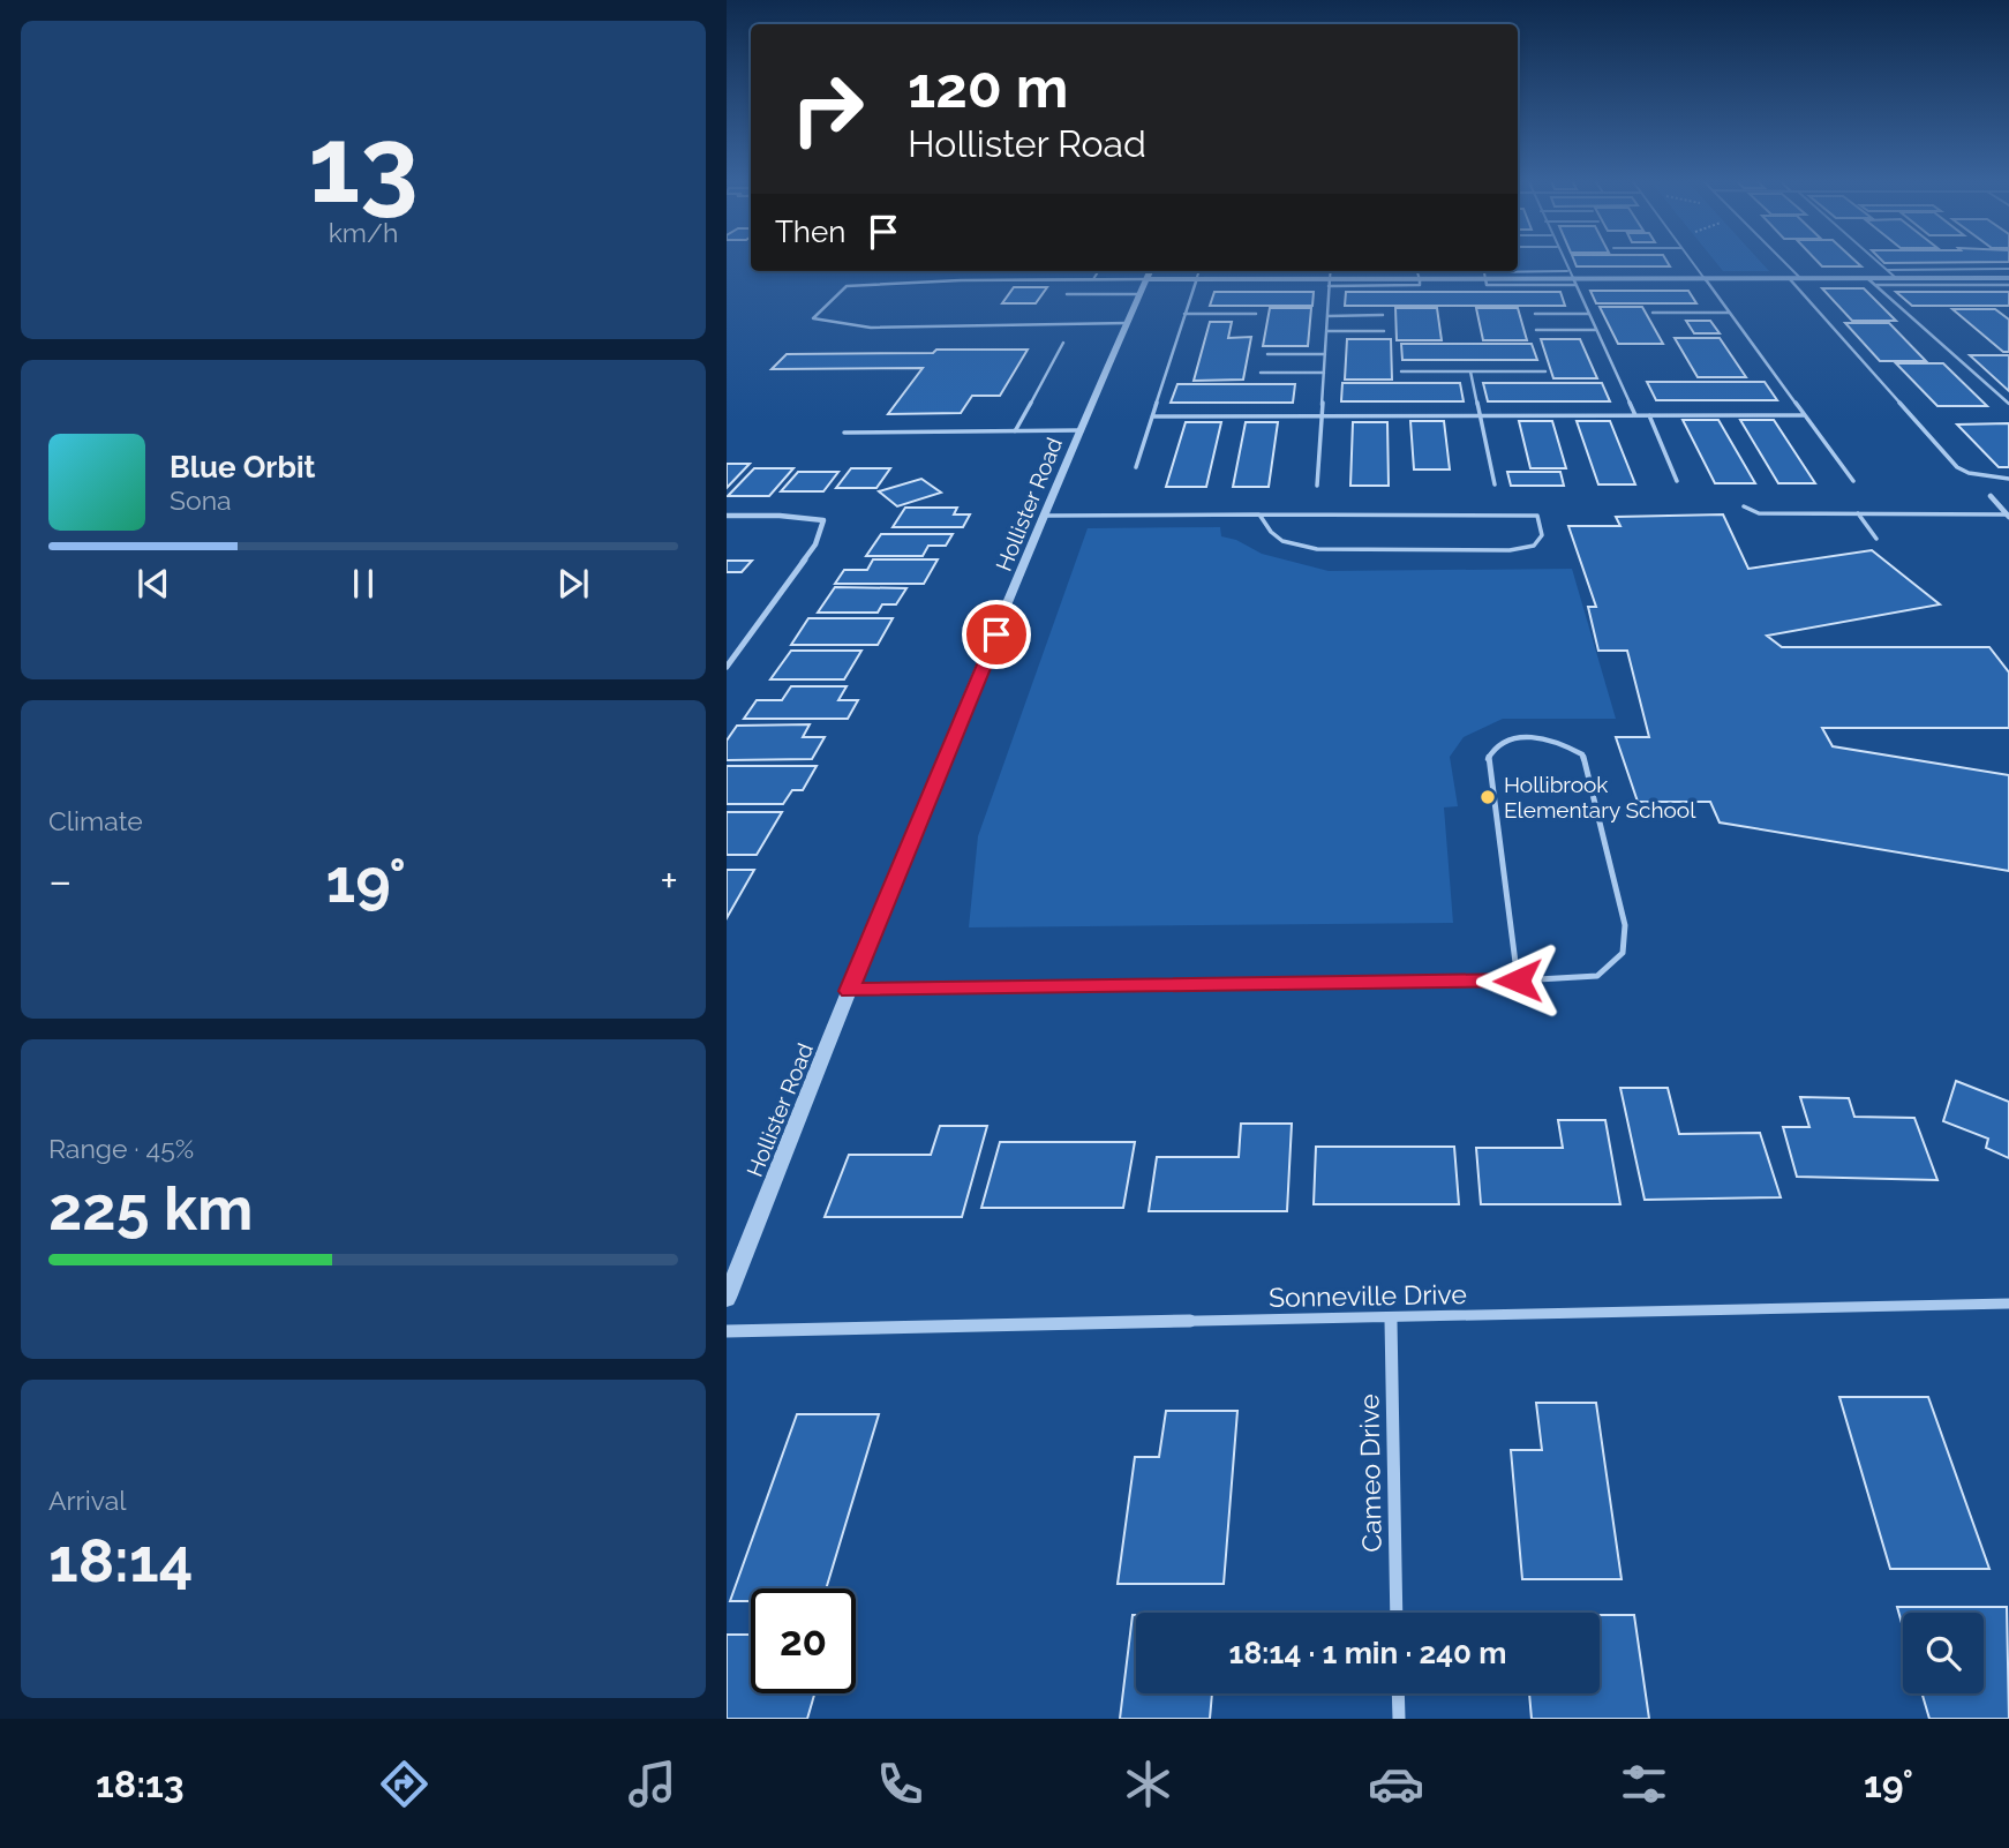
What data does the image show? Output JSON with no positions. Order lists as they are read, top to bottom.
{
  "streets": {
    "street": ["Hollister Road", "Sonneville Drive", "Cameo Drive"]
  },
  "crossings": [
    ["Sonneville Drive", "Cameo Drive"]
  ],
  "places": ["Hollibrook Elementary School"],
  "page": {
    "tile": [
      ["13", "km/h"],
      "Climate",
      ["Range · 45%", "225 km"],
      ["Arrival", "18:14"]
    ],
    "turn": ["120 m", "Hollister Road"],
    "then": "Then",
    "song": ["Blue Orbit", "Sona"],
    "heat": ["−", "19°", "+"],
    "limit": "20",
    "trip": "18:14 · 1 min · 240 m",
    "tabs": ["18:13", "19°"]
  }
}
